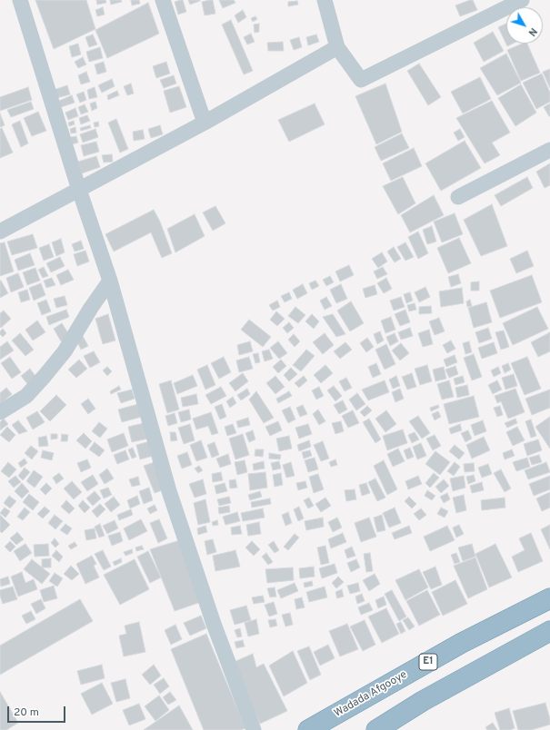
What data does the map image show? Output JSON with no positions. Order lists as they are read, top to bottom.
{
  "streets": {
    "highway": ["E1", "Wadada Afgooye"]
  },
  "scale_bar": "20 m",
  "north": "bottom right"
}
